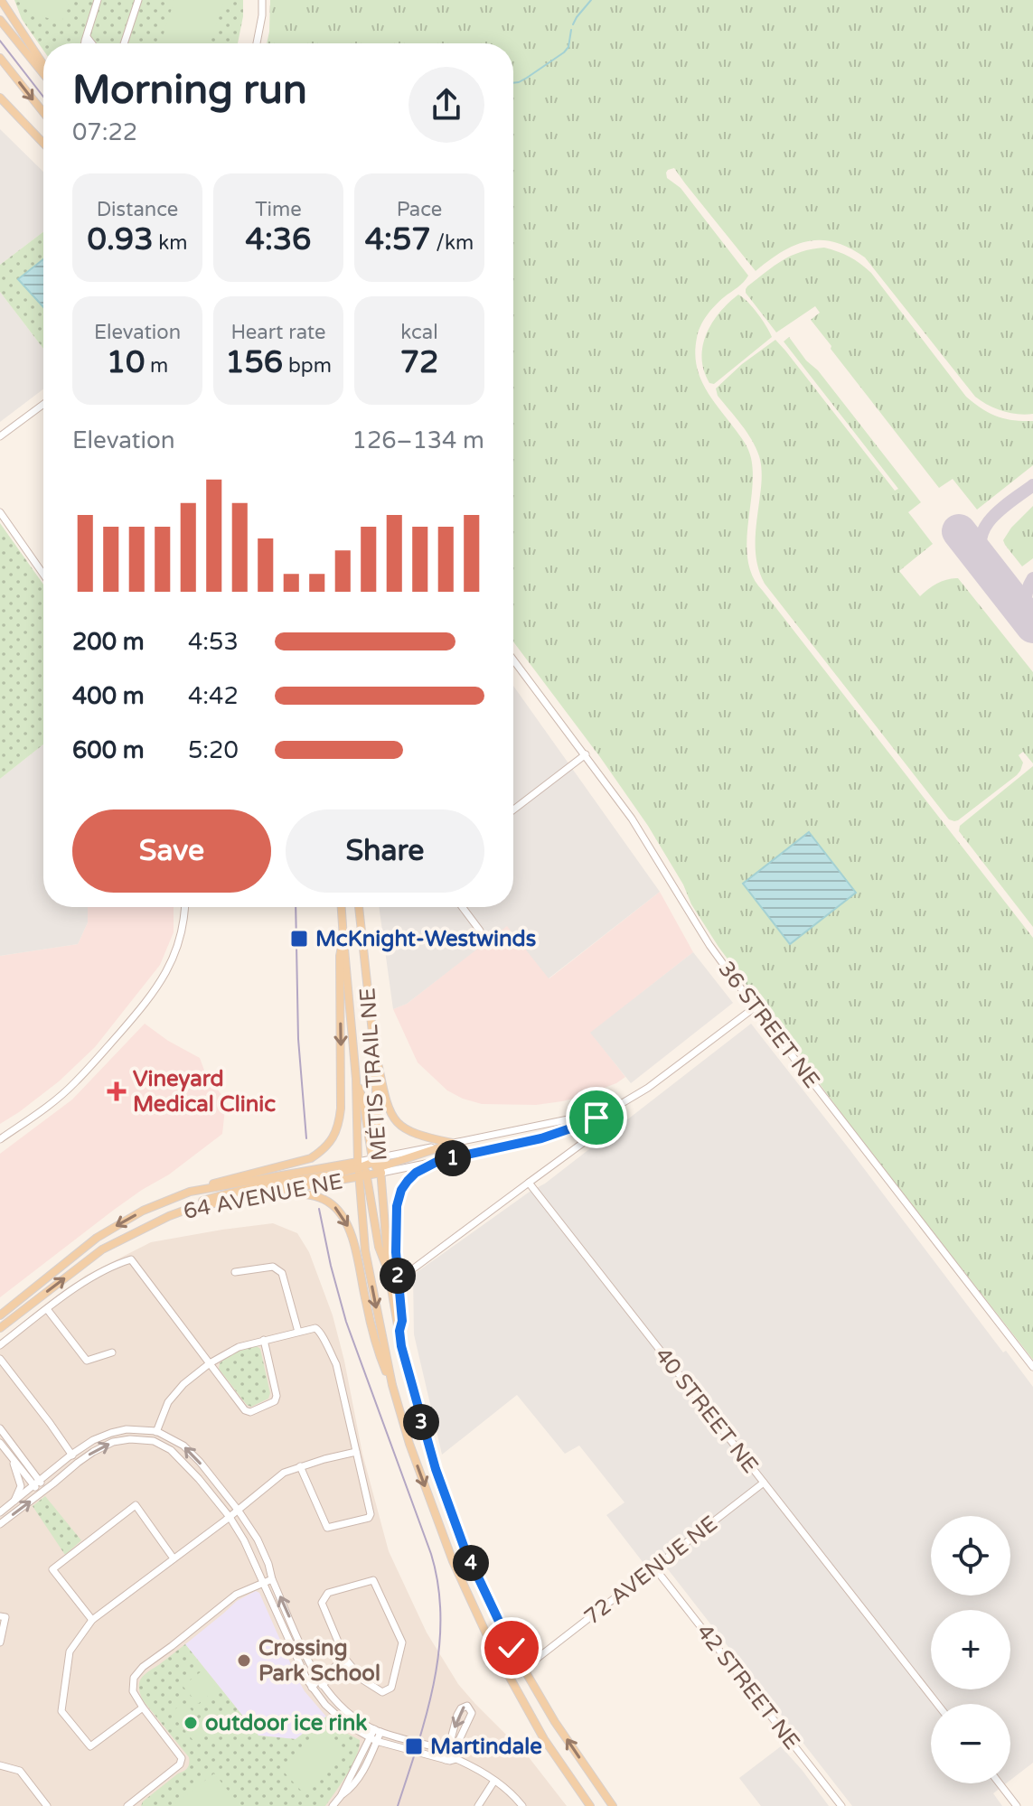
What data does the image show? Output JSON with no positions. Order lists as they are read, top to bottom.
{
  "streets": {
    "main road": ["MÉTIS TRAIL NE", "64 AVENUE NE"],
    "street": [
      "36 STREET NE",
      "40 STREET NE",
      "72 AVENUE NE",
      "42 STREET NE"
    ]
  },
  "crossings": [
    ["36 STREET NE", "64 AVENUE NE"],
    ["MÉTIS TRAIL NE", "64 AVENUE NE"],
    ["40 STREET NE", "72 AVENUE NE"],
    ["72 AVENUE NE", "42 STREET NE"]
  ],
  "places": {
    "transit": ["McKnight-Westwinds", "Martindale"],
    "health": ["Vineyard Medical Clinic"],
    "other": ["Crossing Park School", "outdoor ice rink"]
  },
  "page": {
    "heading": ["Morning run", "07:22"],
    "stats": [
      ["Distance", "0.93 km"],
      ["Time", "4:36"],
      ["Pace", "4:57 /km"],
      ["Elevation", "10 m"],
      ["Heart rate", "156 bpm"],
      ["kcal", "72"]
    ],
    "chart": ["Elevation", "126–134 m"],
    "list": [
      {
        "name": "200 m",
        "note": "4:53"
      },
      {
        "name": "400 m",
        "note": "4:42"
      },
      {
        "name": "600 m",
        "note": "5:20"
      }
    ],
    "buttons": ["Save", "Share"],
    "pins": [
      "1",
      "2",
      "3",
      "4"
    ],
    "map_buttons": ["+", "−"]
  }
}
